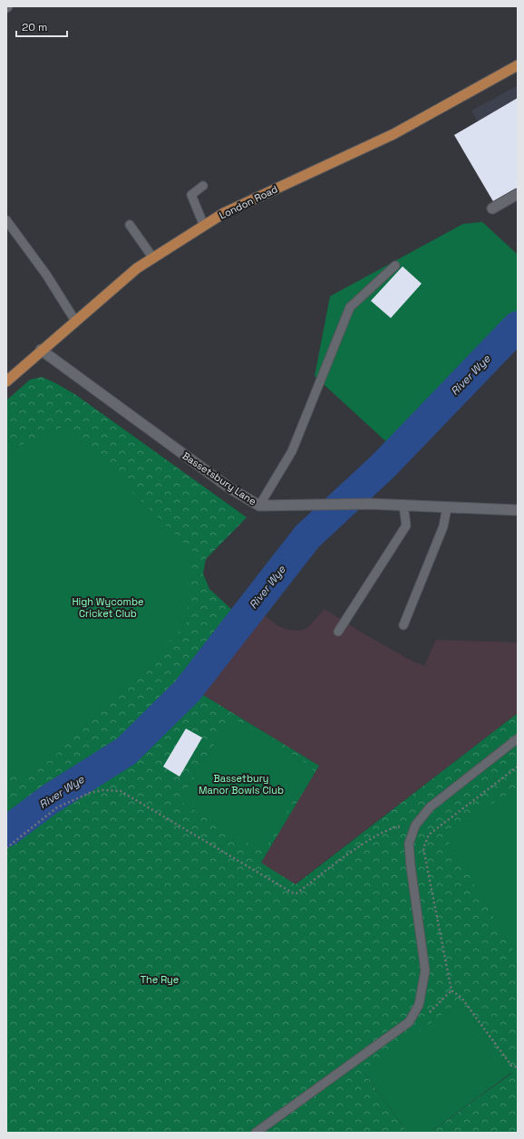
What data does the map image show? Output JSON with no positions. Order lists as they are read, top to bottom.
{
  "streets": {
    "main road": ["London Road"],
    "street": ["Bassetsbury Lane"]
  },
  "crossings": [
    ["London Road", "Bassetsbury Lane"]
  ],
  "water": ["River Wye"],
  "parks": ["High Wycombe Cricket Club", "Bassetbury Manor Bowls Club", "The Rye"],
  "scale_bar": "20 m"
}
